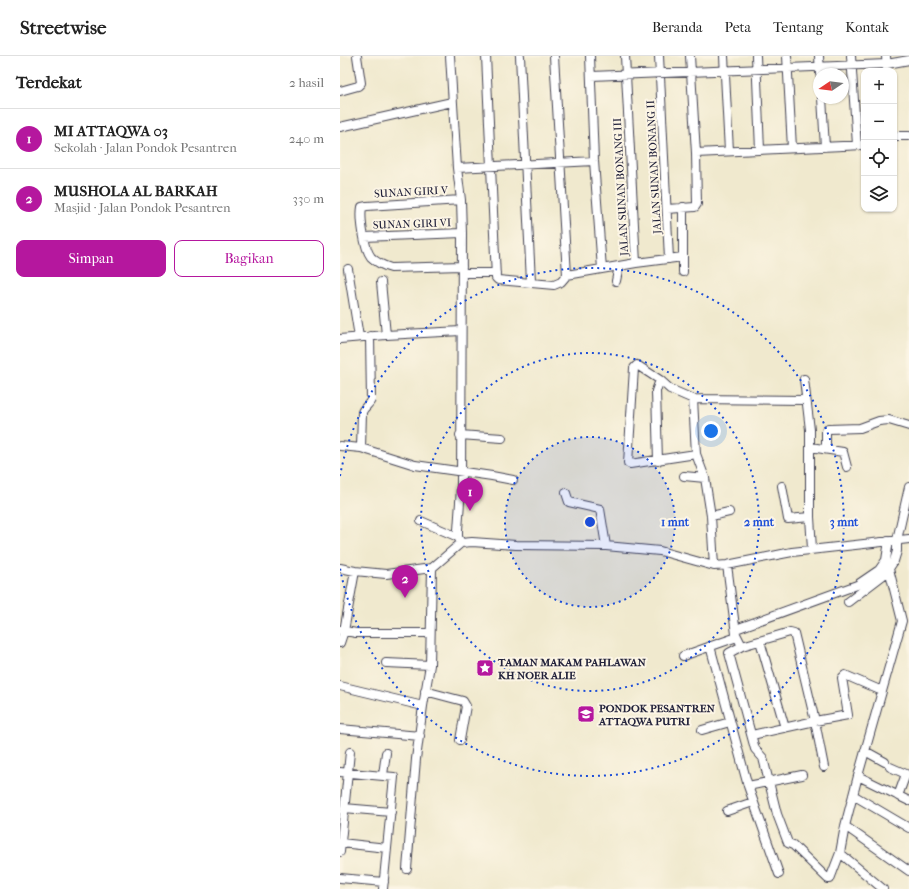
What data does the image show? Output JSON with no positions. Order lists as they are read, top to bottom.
{
  "streets": {
    "street": [
      "JALAN SUNAN BONANG II",
      "JALAN SUNAN BONANG III",
      "SUNAN GIRI V",
      "SUNAN GIRI VI"
    ]
  },
  "crossings": [
    ["SUNAN GIRI V", "SUNAN GIRI VI"]
  ],
  "places": {
    "place": ["TAMAN MAKAM PAHLAWAN KH NOER ALIE"],
    "school or university": ["PONDOK PESANTREN ATTAQWA PUTRI"]
  },
  "north": "left",
  "page": {
    "header": "Streetwise",
    "nav": [
      "Beranda",
      "Peta",
      "Tentang",
      "Kontak"
    ],
    "heading": ["Terdekat", "2 hasil"],
    "map_buttons": ["+", "−"],
    "list": [
      {
        "mark": "1",
        "name": "MI ATTAQWA 03",
        "note": "Sekolah · Jalan Pondok Pesantren",
        "value": "240 m"
      },
      {
        "mark": "2",
        "name": "MUSHOLA AL BARKAH",
        "note": "Masjid · Jalan Pondok Pesantren",
        "value": "330 m"
      }
    ],
    "buttons": ["Simpan", "Bagikan"],
    "pins": ["1", "2"]
  },
  "rings": ["1 mnt", "2 mnt", "3 mnt"]
}
